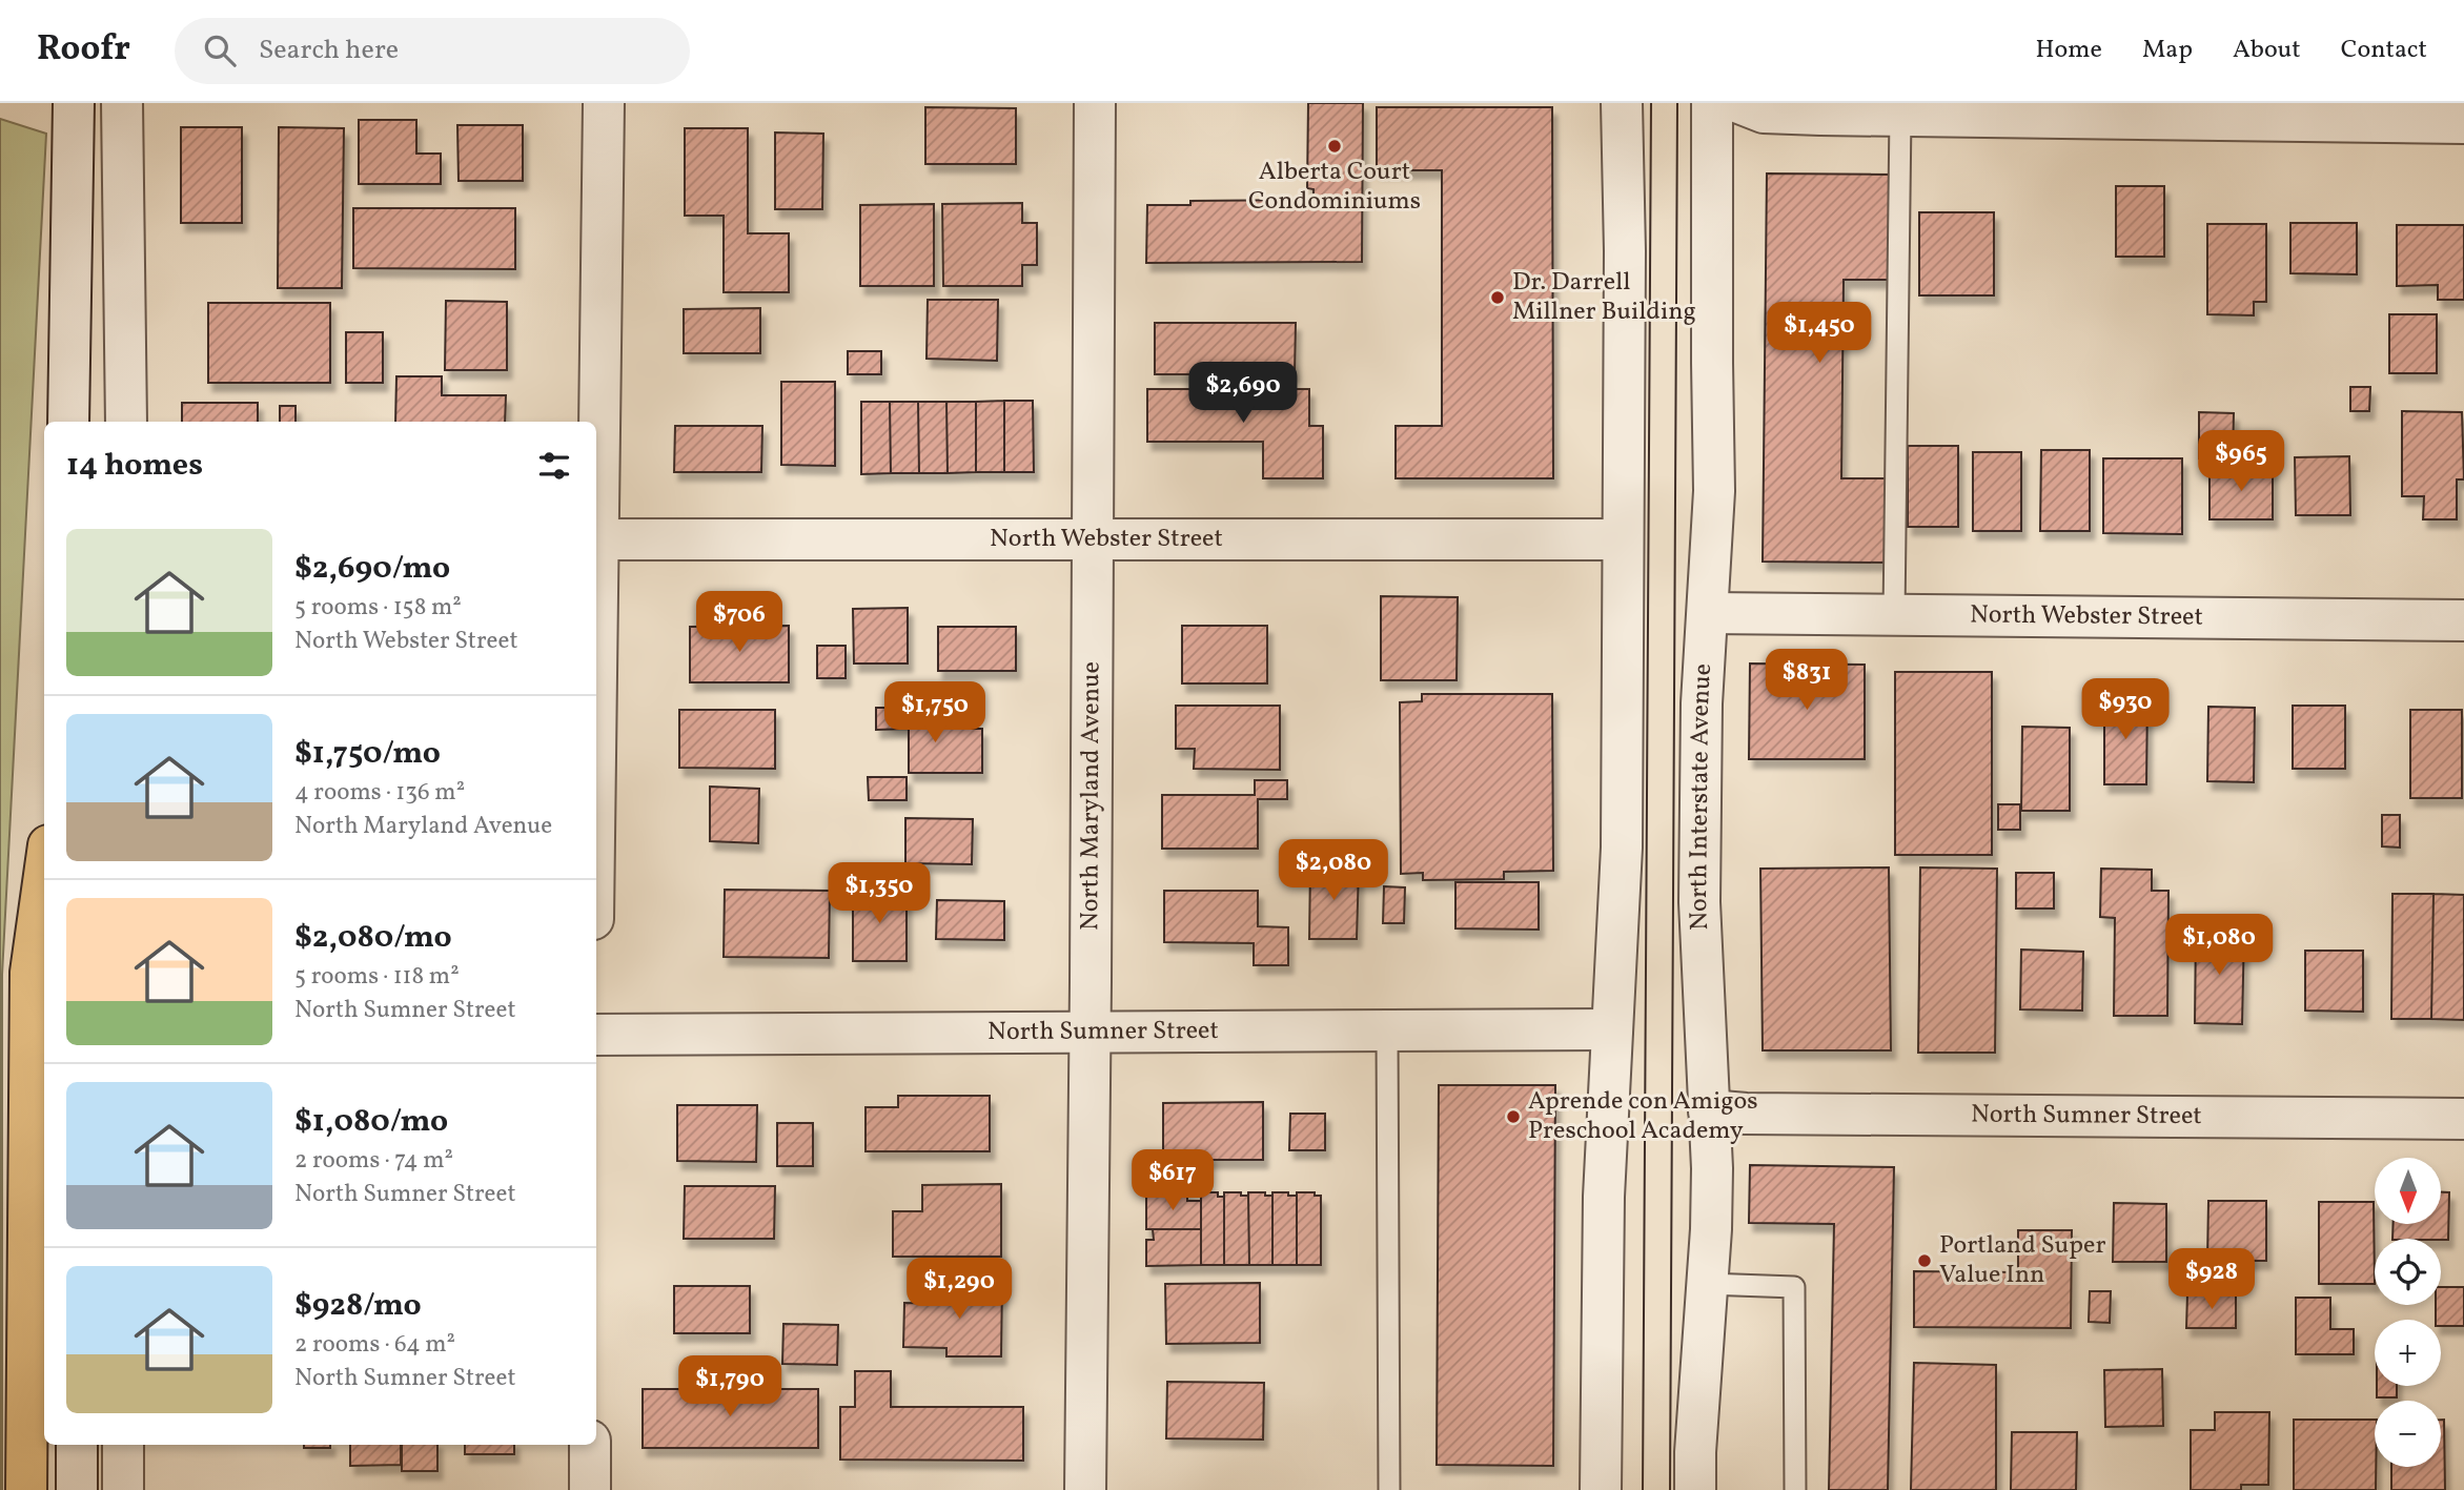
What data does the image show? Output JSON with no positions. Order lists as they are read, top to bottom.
{
  "streets": {
    "street": [
      "North Webster Street",
      "North Maryland Avenue",
      "North Interstate Avenue",
      "North Sumner Street"
    ]
  },
  "crossings": [
    ["North Webster Street", "North Maryland Avenue"],
    ["North Webster Street", "North Interstate Avenue"],
    ["North Maryland Avenue", "North Sumner Street"],
    ["North Interstate Avenue", "North Sumner Street"]
  ],
  "places": [
    "Alberta Court Condominiums",
    "Dr. Darrell Millner Building",
    "Aprende con Amigos Preschool Academy",
    "Portland Super Value Inn"
  ],
  "north": "bottom",
  "page": {
    "header": "Roofr",
    "search": "Search here",
    "nav": [
      "Home",
      "Map",
      "About",
      "Contact"
    ],
    "price": [
      "$1,450",
      "$2,690",
      "$965",
      "$706",
      "$831",
      "$930",
      "$1,750",
      "$2,080",
      "$1,350",
      "$1,080",
      "$617",
      "$928",
      "$1,290",
      "$1,790"
    ],
    "heading": "14 homes",
    "list": [
      {
        "name": "$2,690/mo",
        "note": "5 rooms · 158 m² · North Webster Street"
      },
      {
        "name": "$1,750/mo",
        "note": "4 rooms · 136 m² · North Maryland Avenue"
      },
      {
        "name": "$2,080/mo",
        "note": "5 rooms · 118 m² · North Sumner Street"
      },
      {
        "name": "$1,080/mo",
        "note": "2 rooms · 74 m² · North Sumner Street"
      },
      {
        "name": "$928/mo",
        "note": "2 rooms · 64 m² · North Sumner Street"
      }
    ],
    "map_buttons": ["+", "−"]
  }
}
